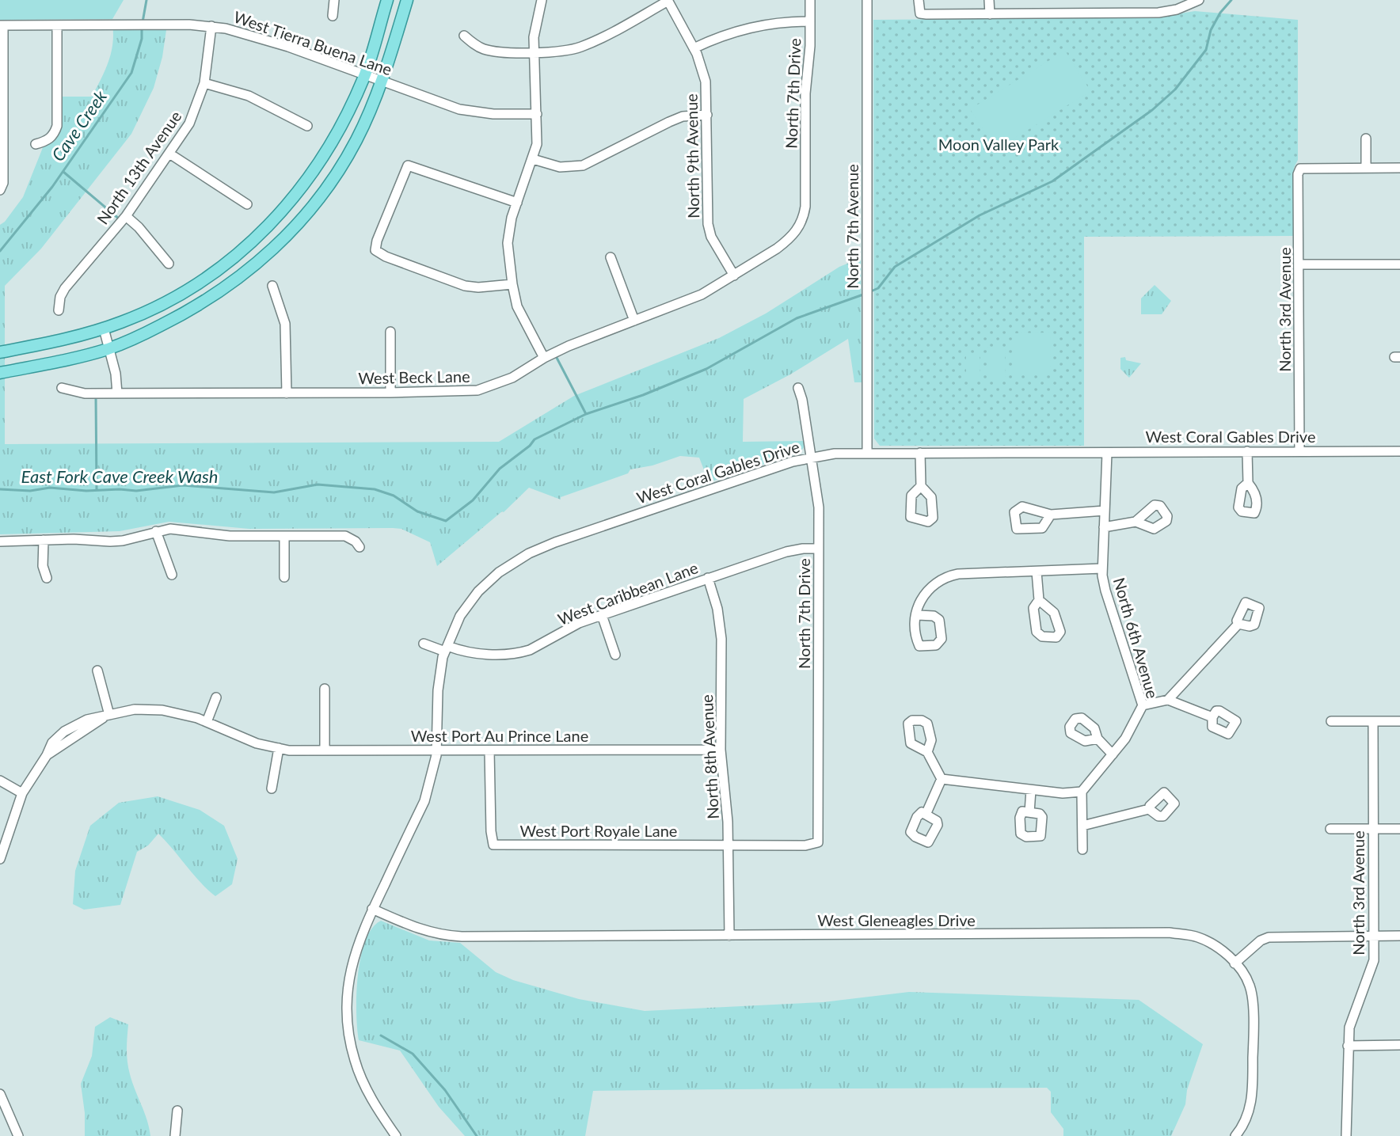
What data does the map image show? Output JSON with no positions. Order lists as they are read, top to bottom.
{
  "streets": {
    "street": [
      "West Tierra Buena Lane",
      "North 7th Drive",
      "North 9th Avenue",
      "North 13th Avenue",
      "North 7th Avenue",
      "North 3rd Avenue",
      "West Beck Lane",
      "West Coral Gables Drive",
      "West Caribbean Lane",
      "North 6th Avenue",
      "West Port Au Prince Lane",
      "North 8th Avenue",
      "West Port Royale Lane",
      "West Gleneagles Drive"
    ]
  },
  "crossings": [
    ["West Tierra Buena Lane", "North 13th Avenue"],
    ["North 7th Drive", "West Beck Lane"],
    ["North 7th Drive", "West Coral Gables Drive"],
    ["North 7th Drive", "West Caribbean Lane"],
    ["North 7th Drive", "West Port Royale Lane"],
    ["North 9th Avenue", "West Beck Lane"],
    ["North 7th Avenue", "West Coral Gables Drive"],
    ["North 3rd Avenue", "West Coral Gables Drive"],
    ["West Coral Gables Drive", "West Caribbean Lane"],
    ["West Coral Gables Drive", "North 6th Avenue"],
    ["West Coral Gables Drive", "West Port Au Prince Lane"],
    ["West Coral Gables Drive", "West Gleneagles Drive"],
    ["West Caribbean Lane", "North 8th Avenue"],
    ["West Port Au Prince Lane", "North 8th Avenue"],
    ["West Port Au Prince Lane", "West Port Royale Lane"],
    ["North 8th Avenue", "West Port Royale Lane"],
    ["North 8th Avenue", "West Gleneagles Drive"]
  ],
  "water": ["Cave Creek", "East Fork Cave Creek Wash"],
  "parks": ["Moon Valley Park"]
}
